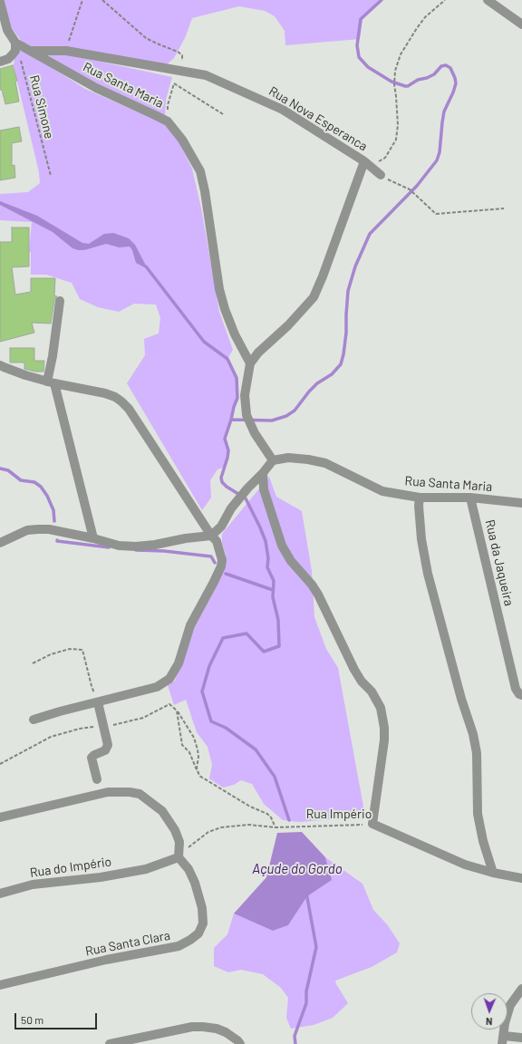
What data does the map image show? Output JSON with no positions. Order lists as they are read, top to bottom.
{
  "streets": {
    "street": [
      "Rua Santa Maria",
      "Rua Nova Esperanca",
      "Rua da Jaqueira",
      "Rua Império",
      "Rua do Império",
      "Rua Santa Clara"
    ],
    "path": ["Rua Simone"]
  },
  "crossings": [
    ["Rua Santa Maria", "Rua Simone"],
    ["Rua Santa Maria", "Rua Nova Esperanca"],
    ["Rua Santa Maria", "Rua da Jaqueira"],
    ["Rua Império", "Rua do Império"],
    ["Rua Império", "Rua Santa Clara"],
    ["Rua do Império", "Rua Santa Clara"]
  ],
  "water": ["Açude do Gordo"],
  "scale_bar": "50 m",
  "north": "bottom"
}
